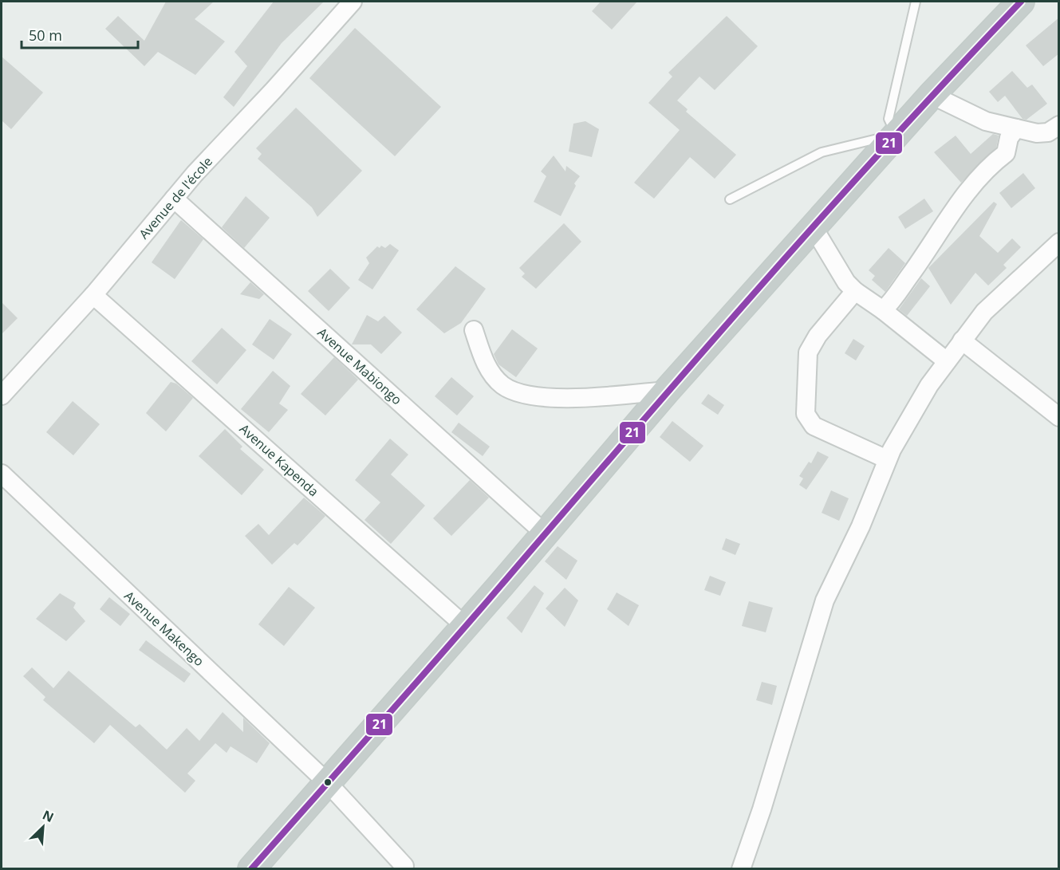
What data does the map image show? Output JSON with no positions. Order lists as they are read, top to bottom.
{
  "streets": {
    "street": [
      "Avenue de l'école",
      "Avenue Mabiongo",
      "Avenue Kapenda",
      "Avenue Makengo"
    ]
  },
  "crossings": [
    ["Avenue de l'école", "Avenue Mabiongo"],
    ["Avenue de l'école", "Avenue Kapenda"]
  ],
  "lines": ["transit line 21"],
  "scale_bar": "50 m",
  "north": "top right"
}
